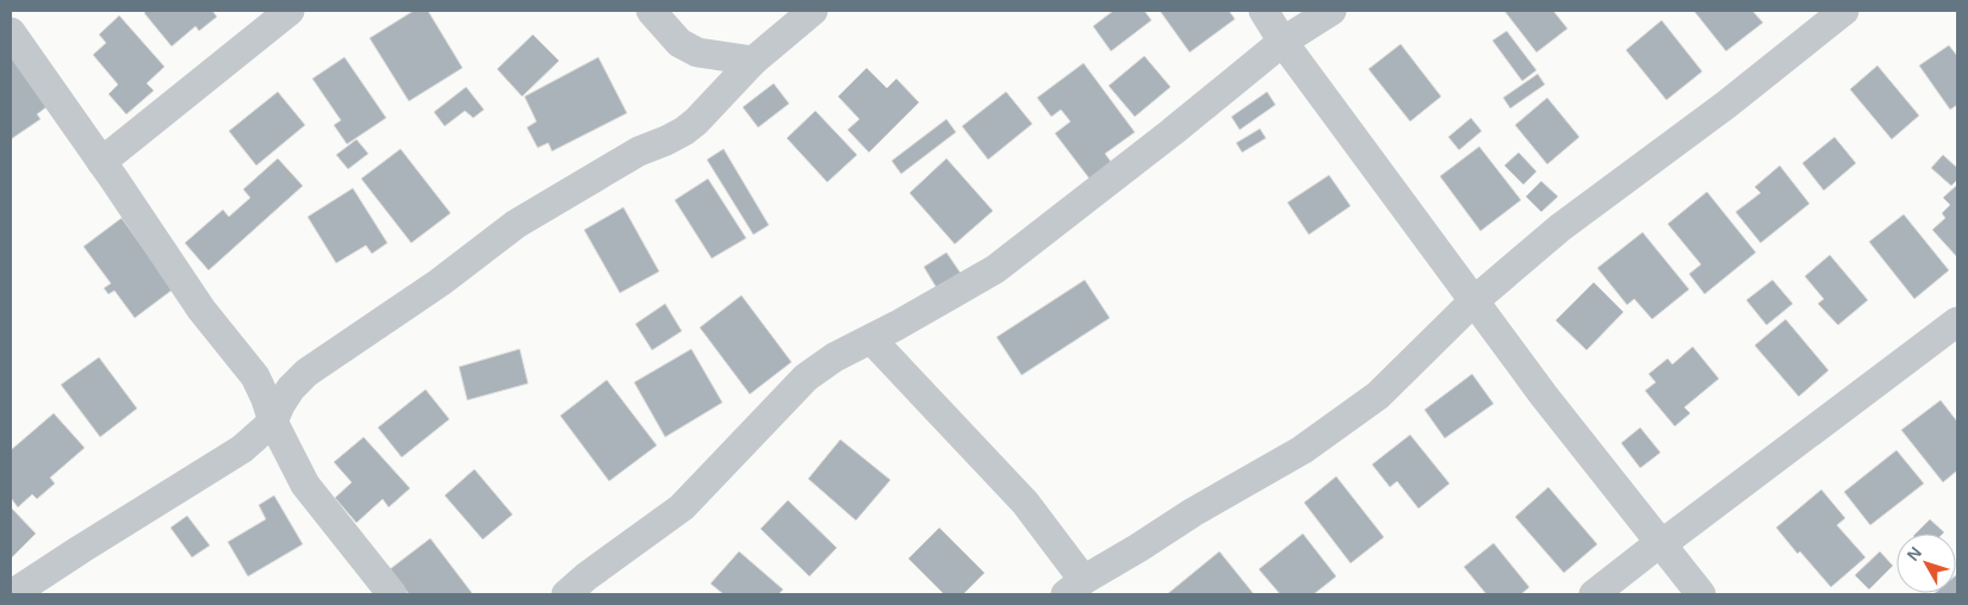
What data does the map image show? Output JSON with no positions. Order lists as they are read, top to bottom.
{
  "north": "top left"
}
